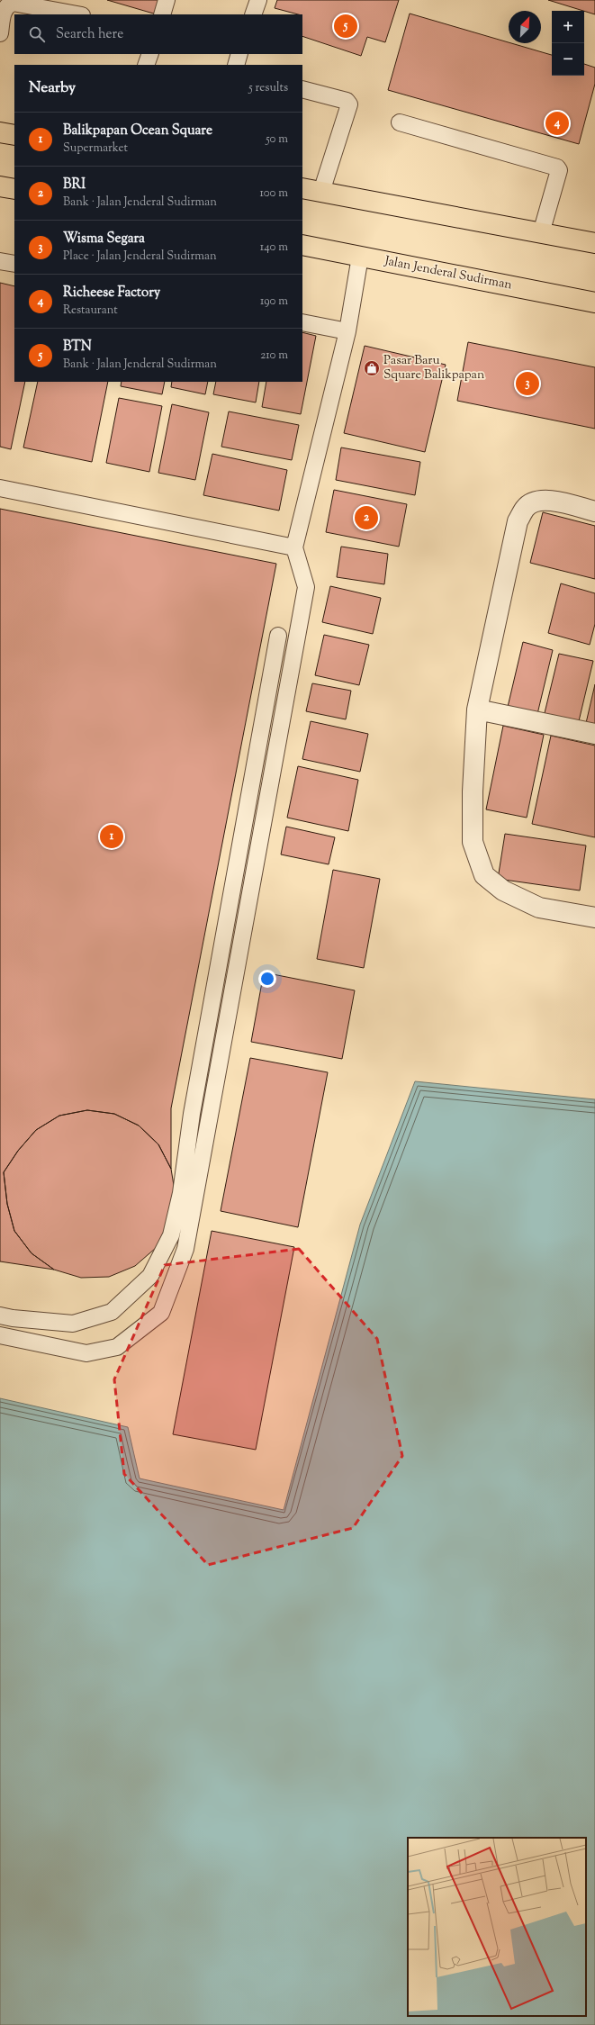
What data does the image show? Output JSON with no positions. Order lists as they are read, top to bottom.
{
  "streets": {
    "highway": ["Jalan Jenderal Sudirman"]
  },
  "places": {
    "shop": ["Pasar Baru Square Balikpapan"]
  },
  "north": "top right",
  "page": {
    "map_buttons": ["+", "−"],
    "pins": [
      "5",
      "4",
      "3",
      "2",
      "1"
    ],
    "search": "Search here",
    "heading": ["Nearby", "5 results"],
    "list": [
      {
        "mark": "1",
        "name": "Balikpapan Ocean Square",
        "note": "Supermarket",
        "value": "50 m"
      },
      {
        "mark": "2",
        "name": "BRI",
        "note": "Bank · Jalan Jenderal Sudirman",
        "value": "100 m"
      },
      {
        "mark": "3",
        "name": "Wisma Segara",
        "note": "Place · Jalan Jenderal Sudirman",
        "value": "140 m"
      },
      {
        "mark": "4",
        "name": "Richeese Factory",
        "note": "Restaurant",
        "value": "190 m"
      },
      {
        "mark": "5",
        "name": "BTN",
        "note": "Bank · Jalan Jenderal Sudirman",
        "value": "210 m"
      }
    ]
  }
}
